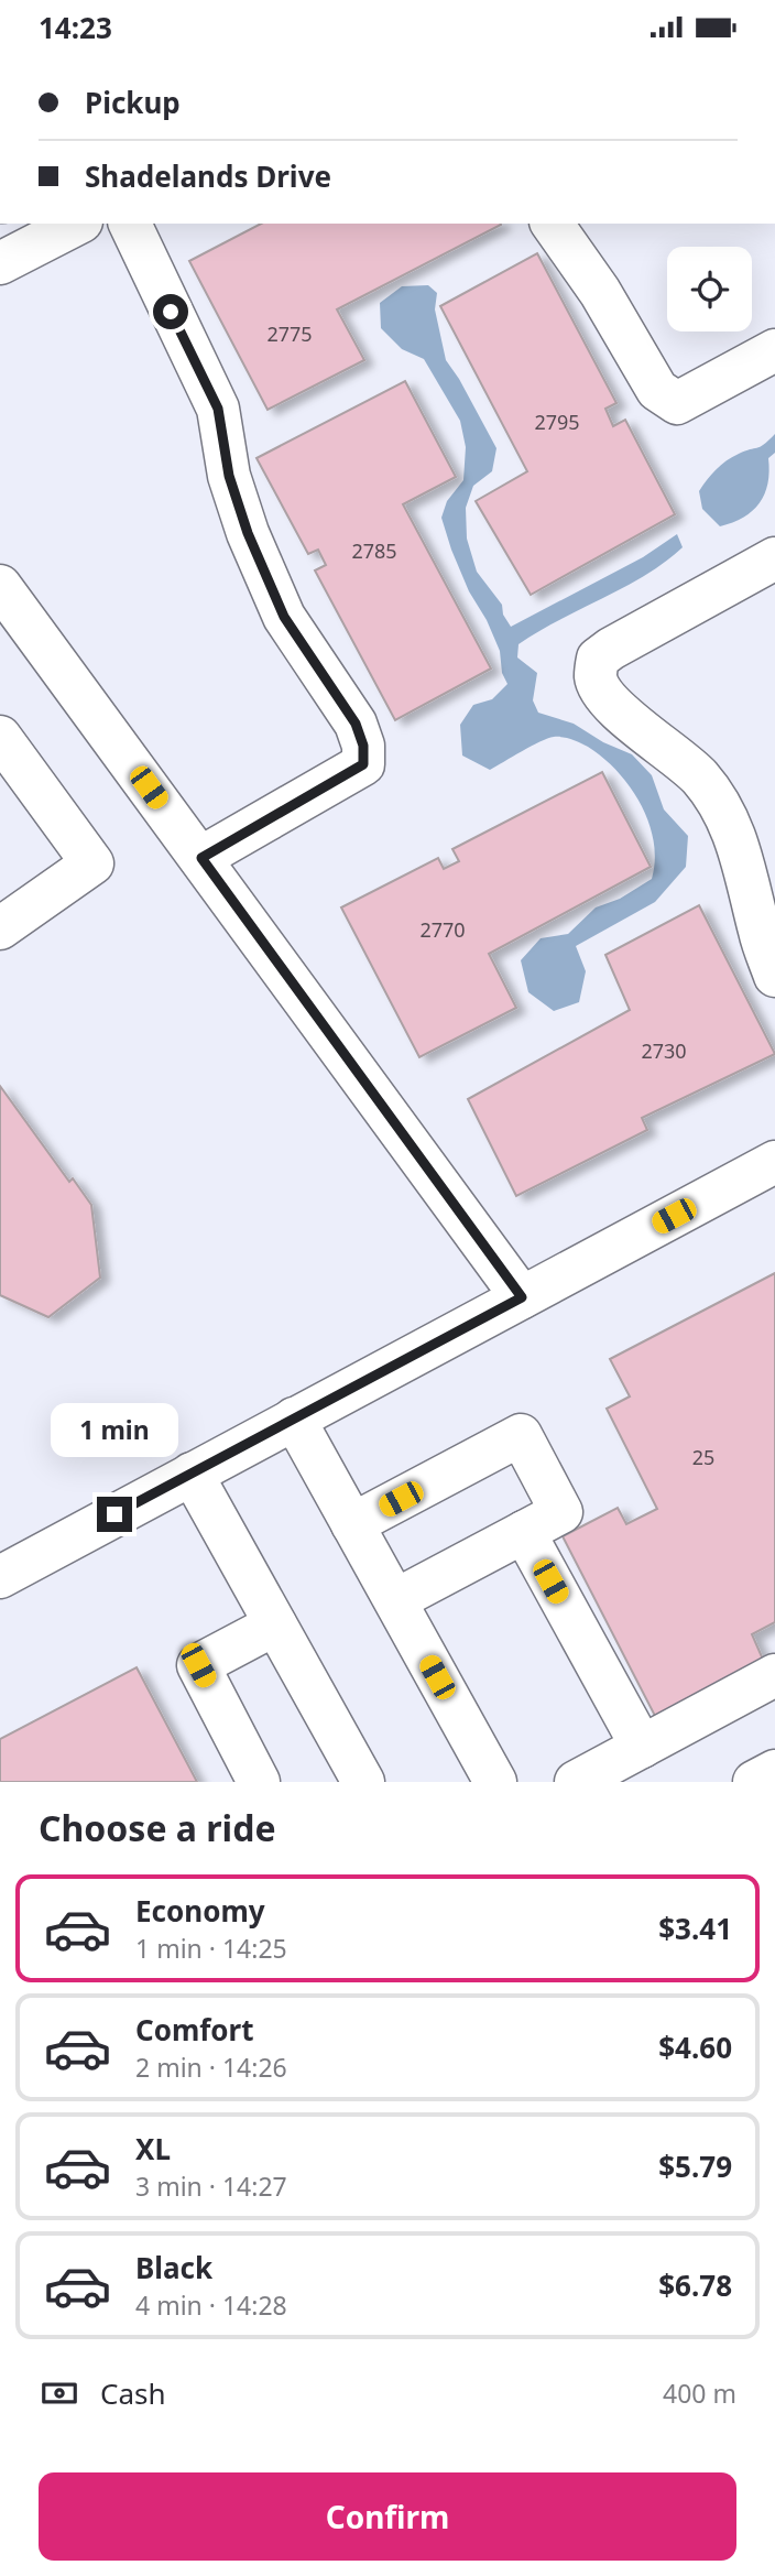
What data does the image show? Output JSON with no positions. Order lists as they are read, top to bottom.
{
  "house_numbers": [
    "2775",
    "2795",
    "2785",
    "2770",
    "2730",
    "25"
  ],
  "page": {
    "status": "14:23",
    "banner": ["Pickup", "Shadelands Drive"],
    "bubble": "1 min",
    "heading": "Choose a ride",
    "list": [
      {
        "name": "Economy",
        "note": "1 min · 14:25",
        "value": "$3.41"
      },
      {
        "name": "Comfort",
        "note": "2 min · 14:26",
        "value": "$4.60"
      },
      {
        "name": "XL",
        "note": "3 min · 14:27",
        "value": "$5.79"
      },
      {
        "name": "Black",
        "note": "4 min · 14:28",
        "value": "$6.78"
      }
    ],
    "pay": ["Cash", "400 m"],
    "buttons": "Confirm"
  }
}
